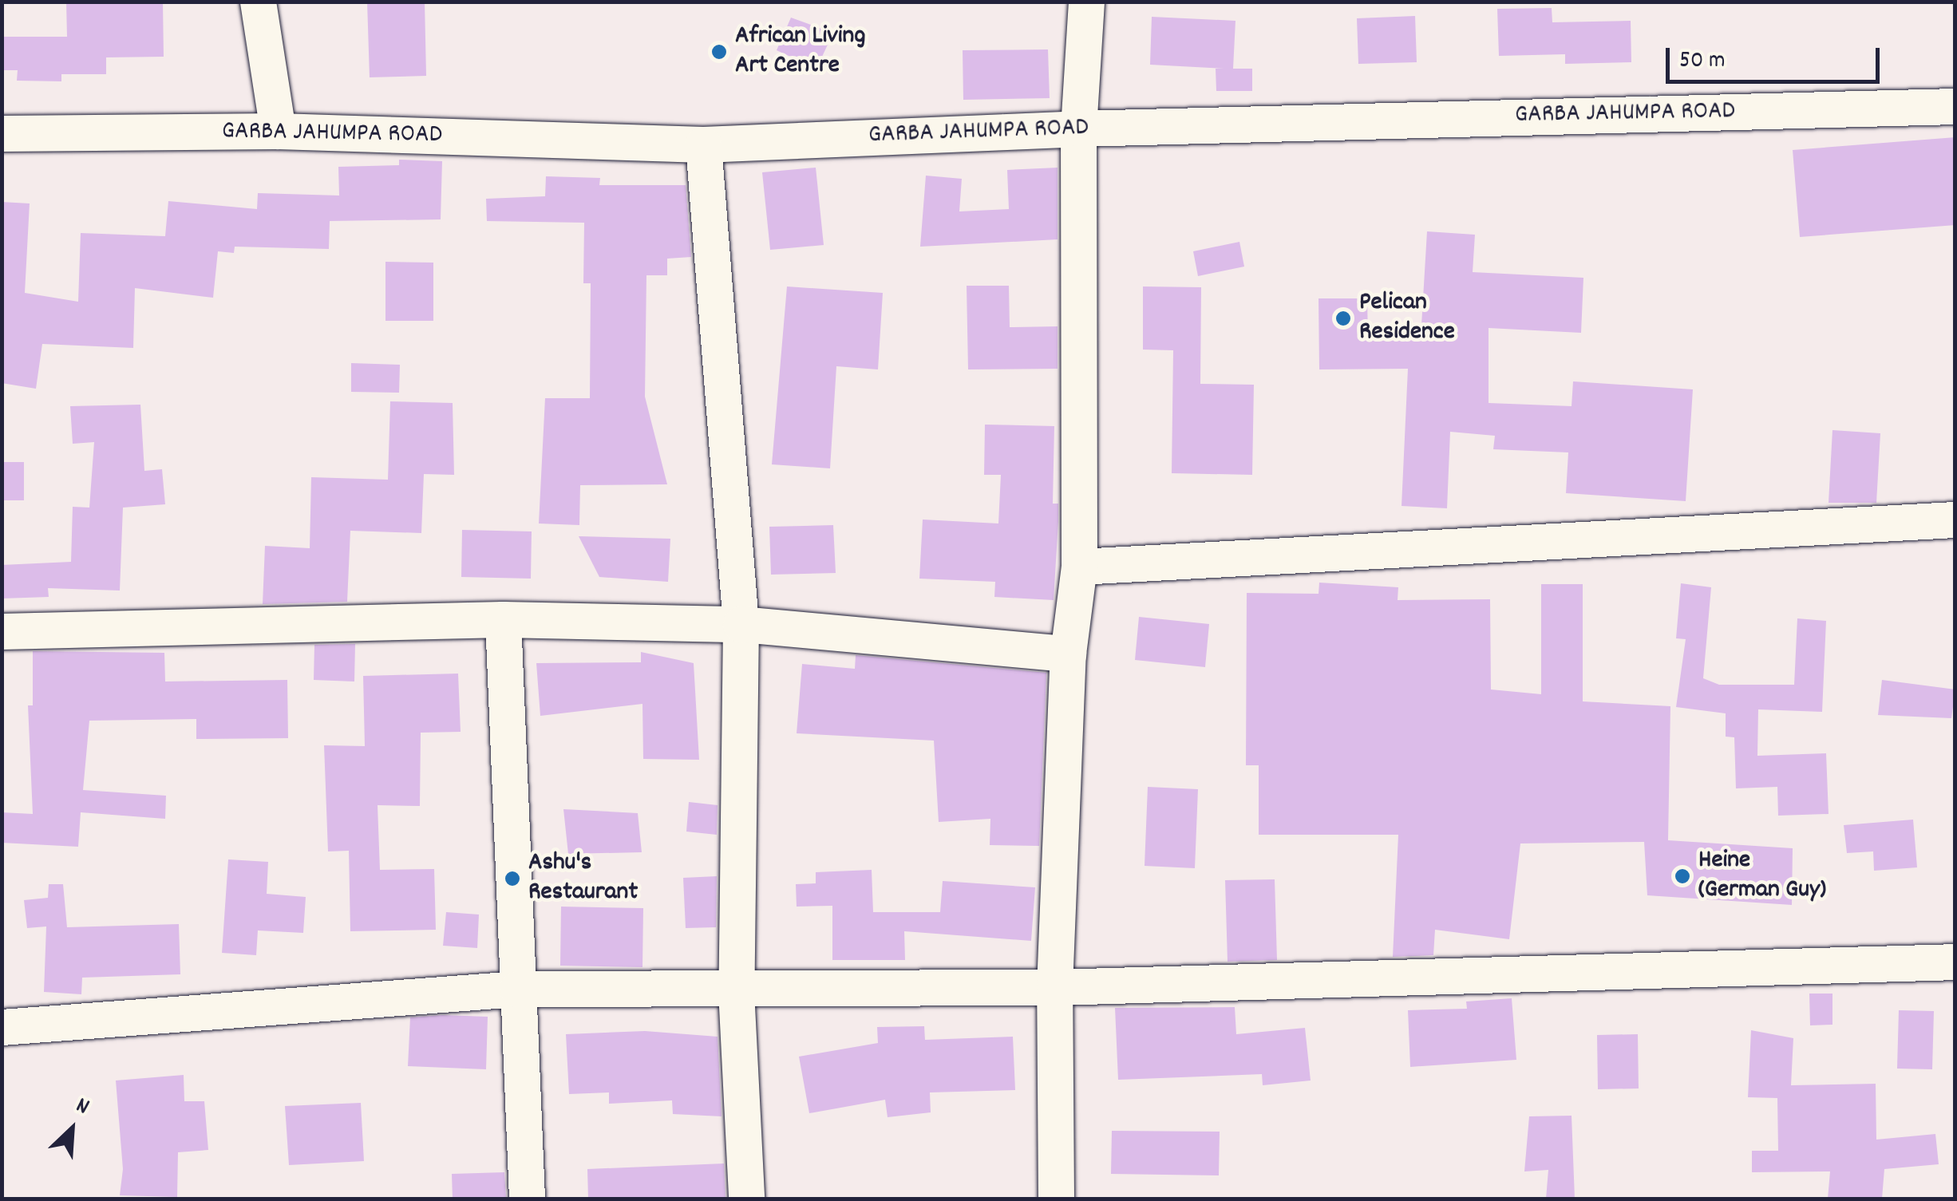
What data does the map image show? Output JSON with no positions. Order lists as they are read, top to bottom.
{
  "streets": {
    "street": ["GARBA JAHUMPA ROAD"]
  },
  "places": [
    "African Living Art Centre",
    "Pelican Residence",
    "Heine (German Guy)",
    "Ashu's Restaurant"
  ],
  "scale_bar": "50 m",
  "north": "top right"
}
